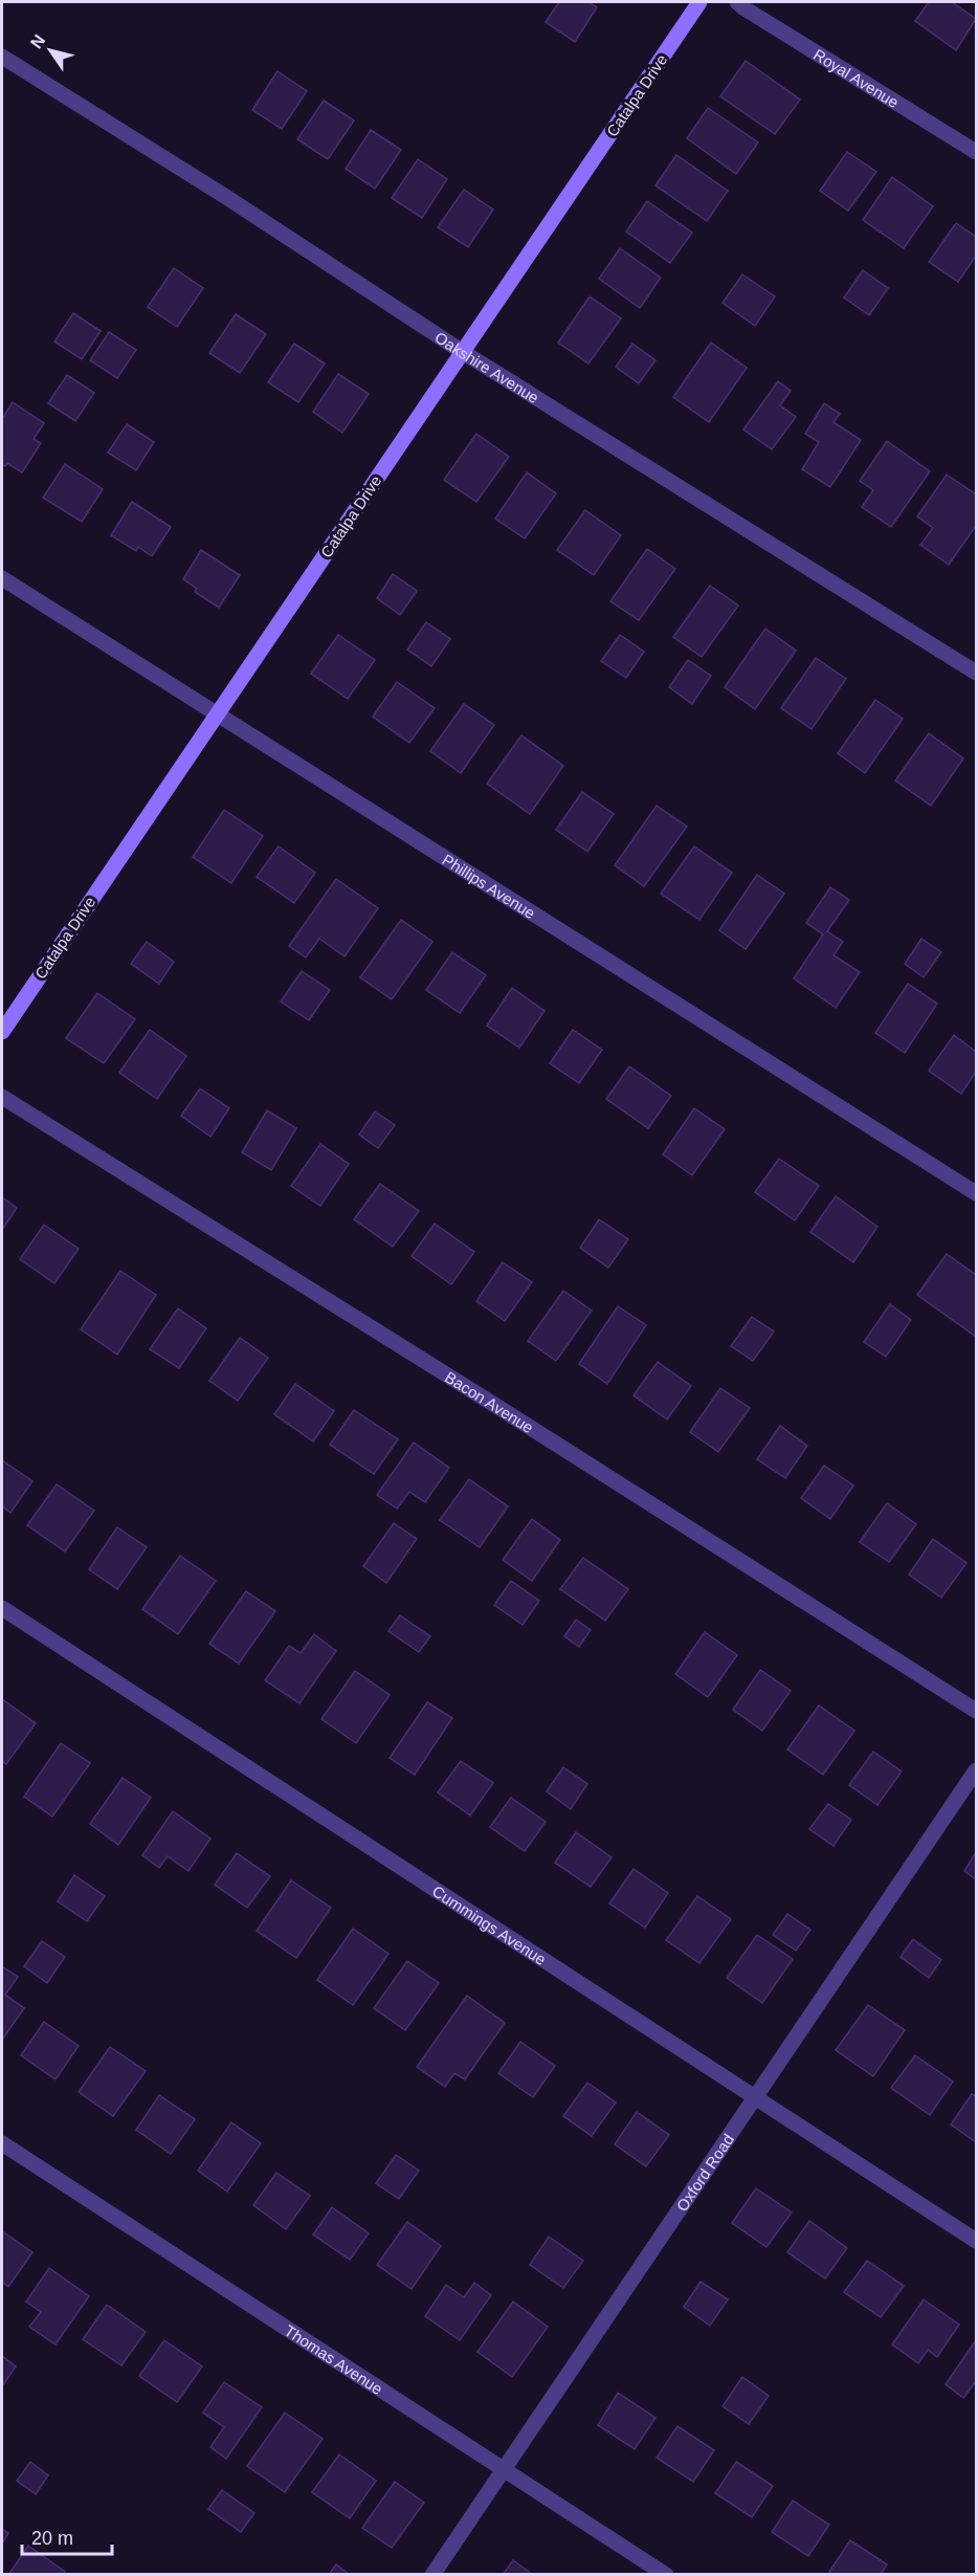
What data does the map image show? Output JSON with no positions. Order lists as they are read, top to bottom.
{
  "streets": {
    "street": [
      "Royal Avenue",
      "Catalpa Drive",
      "Oakshire Avenue",
      "Phillips Avenue",
      "Bacon Avenue",
      "Cummings Avenue",
      "Oxford Road",
      "Thomas Avenue"
    ]
  },
  "crossings": [
    ["Catalpa Drive", "Oakshire Avenue"],
    ["Catalpa Drive", "Phillips Avenue"],
    ["Cummings Avenue", "Oxford Road"],
    ["Oxford Road", "Thomas Avenue"]
  ],
  "scale_bar": "20 m",
  "north": "top left"
}
